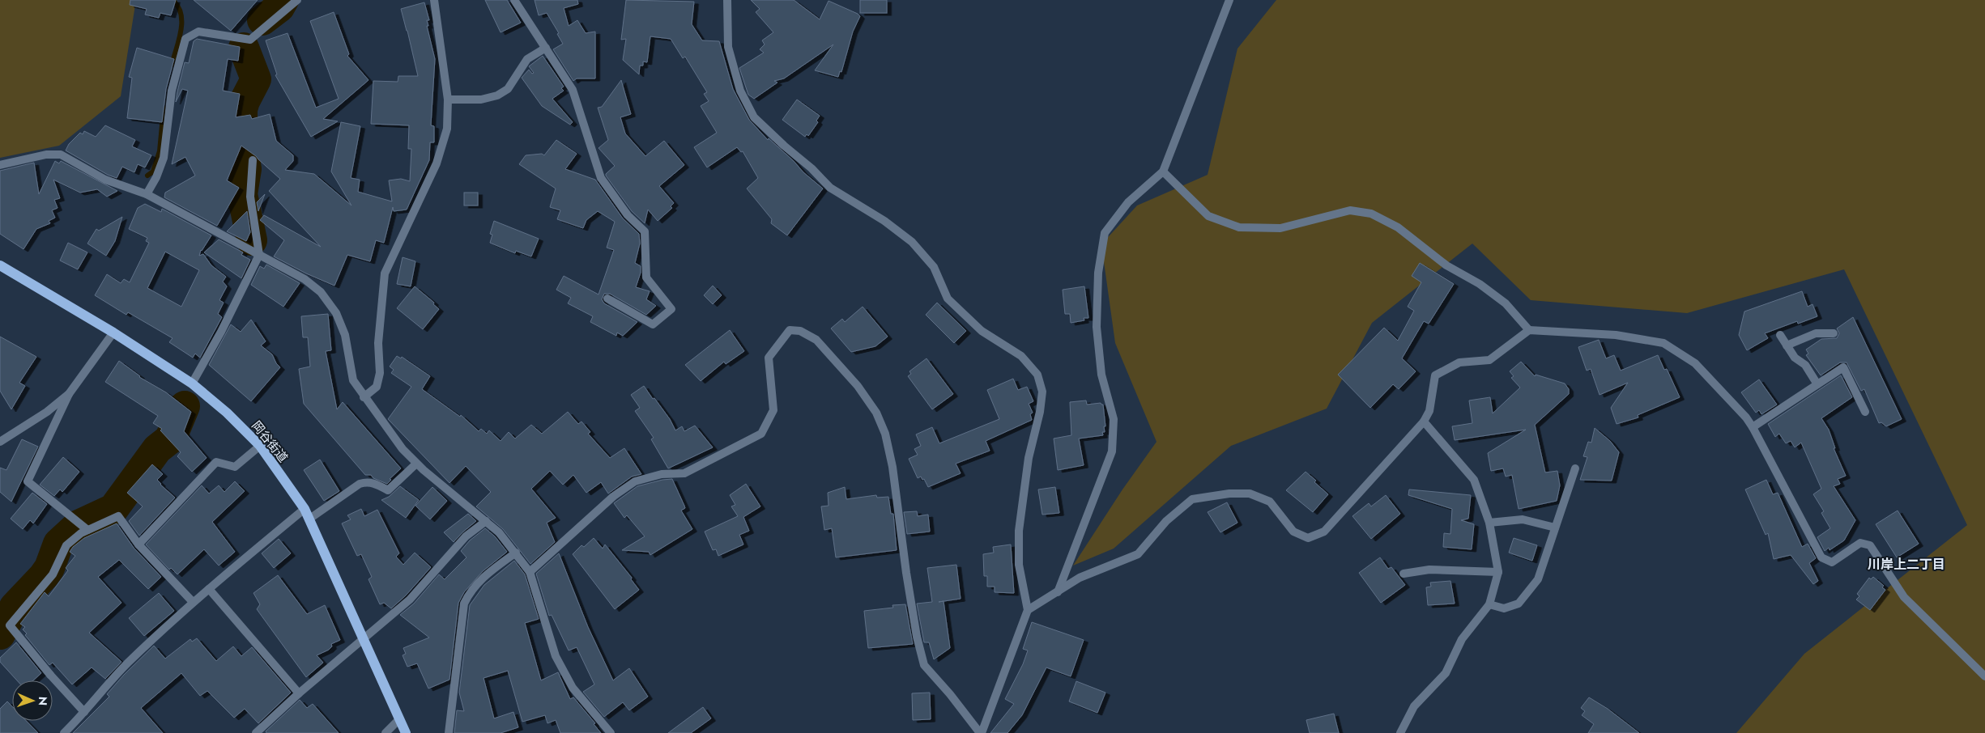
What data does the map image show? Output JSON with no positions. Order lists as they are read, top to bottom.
{
  "streets": {
    "main road": ["岡谷街道"]
  },
  "districts": ["川岸上二丁目"],
  "north": "right"
}
